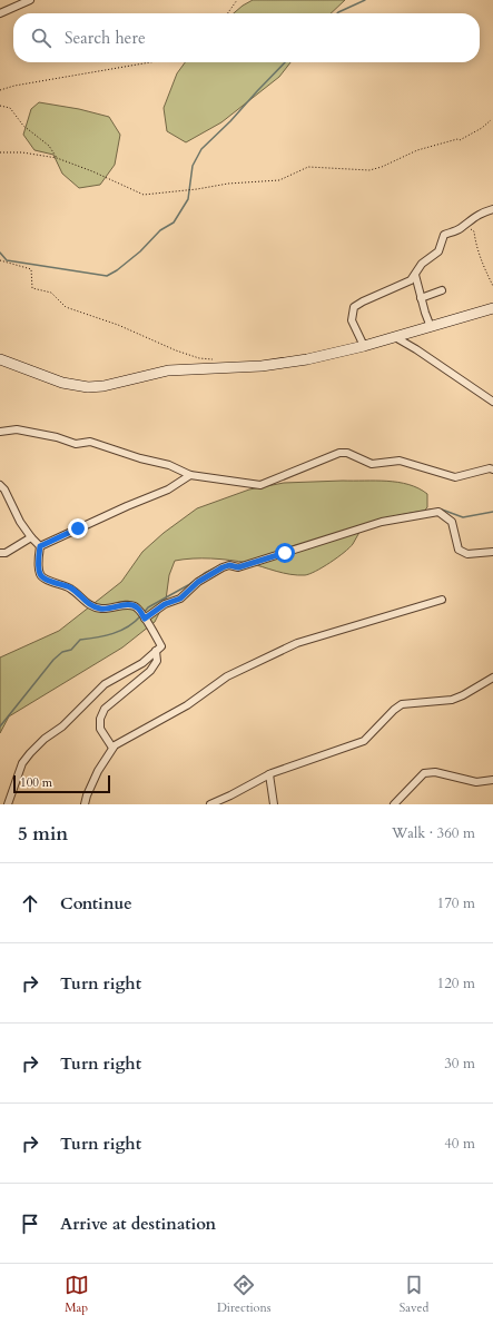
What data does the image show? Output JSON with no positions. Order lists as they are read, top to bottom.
{
  "scale_bar": "100 m",
  "page": {
    "search": "Search here",
    "scale": "100 m",
    "heading": ["5 min", "Walk · 360 m"],
    "list": [
      ["Continue", "170 m"],
      ["Turn right", "120 m"],
      ["Turn right", "30 m"],
      ["Turn right", "40 m"],
      "Arrive at destination"
    ],
    "nav": ["Map", "Directions", "Saved"]
  }
}
